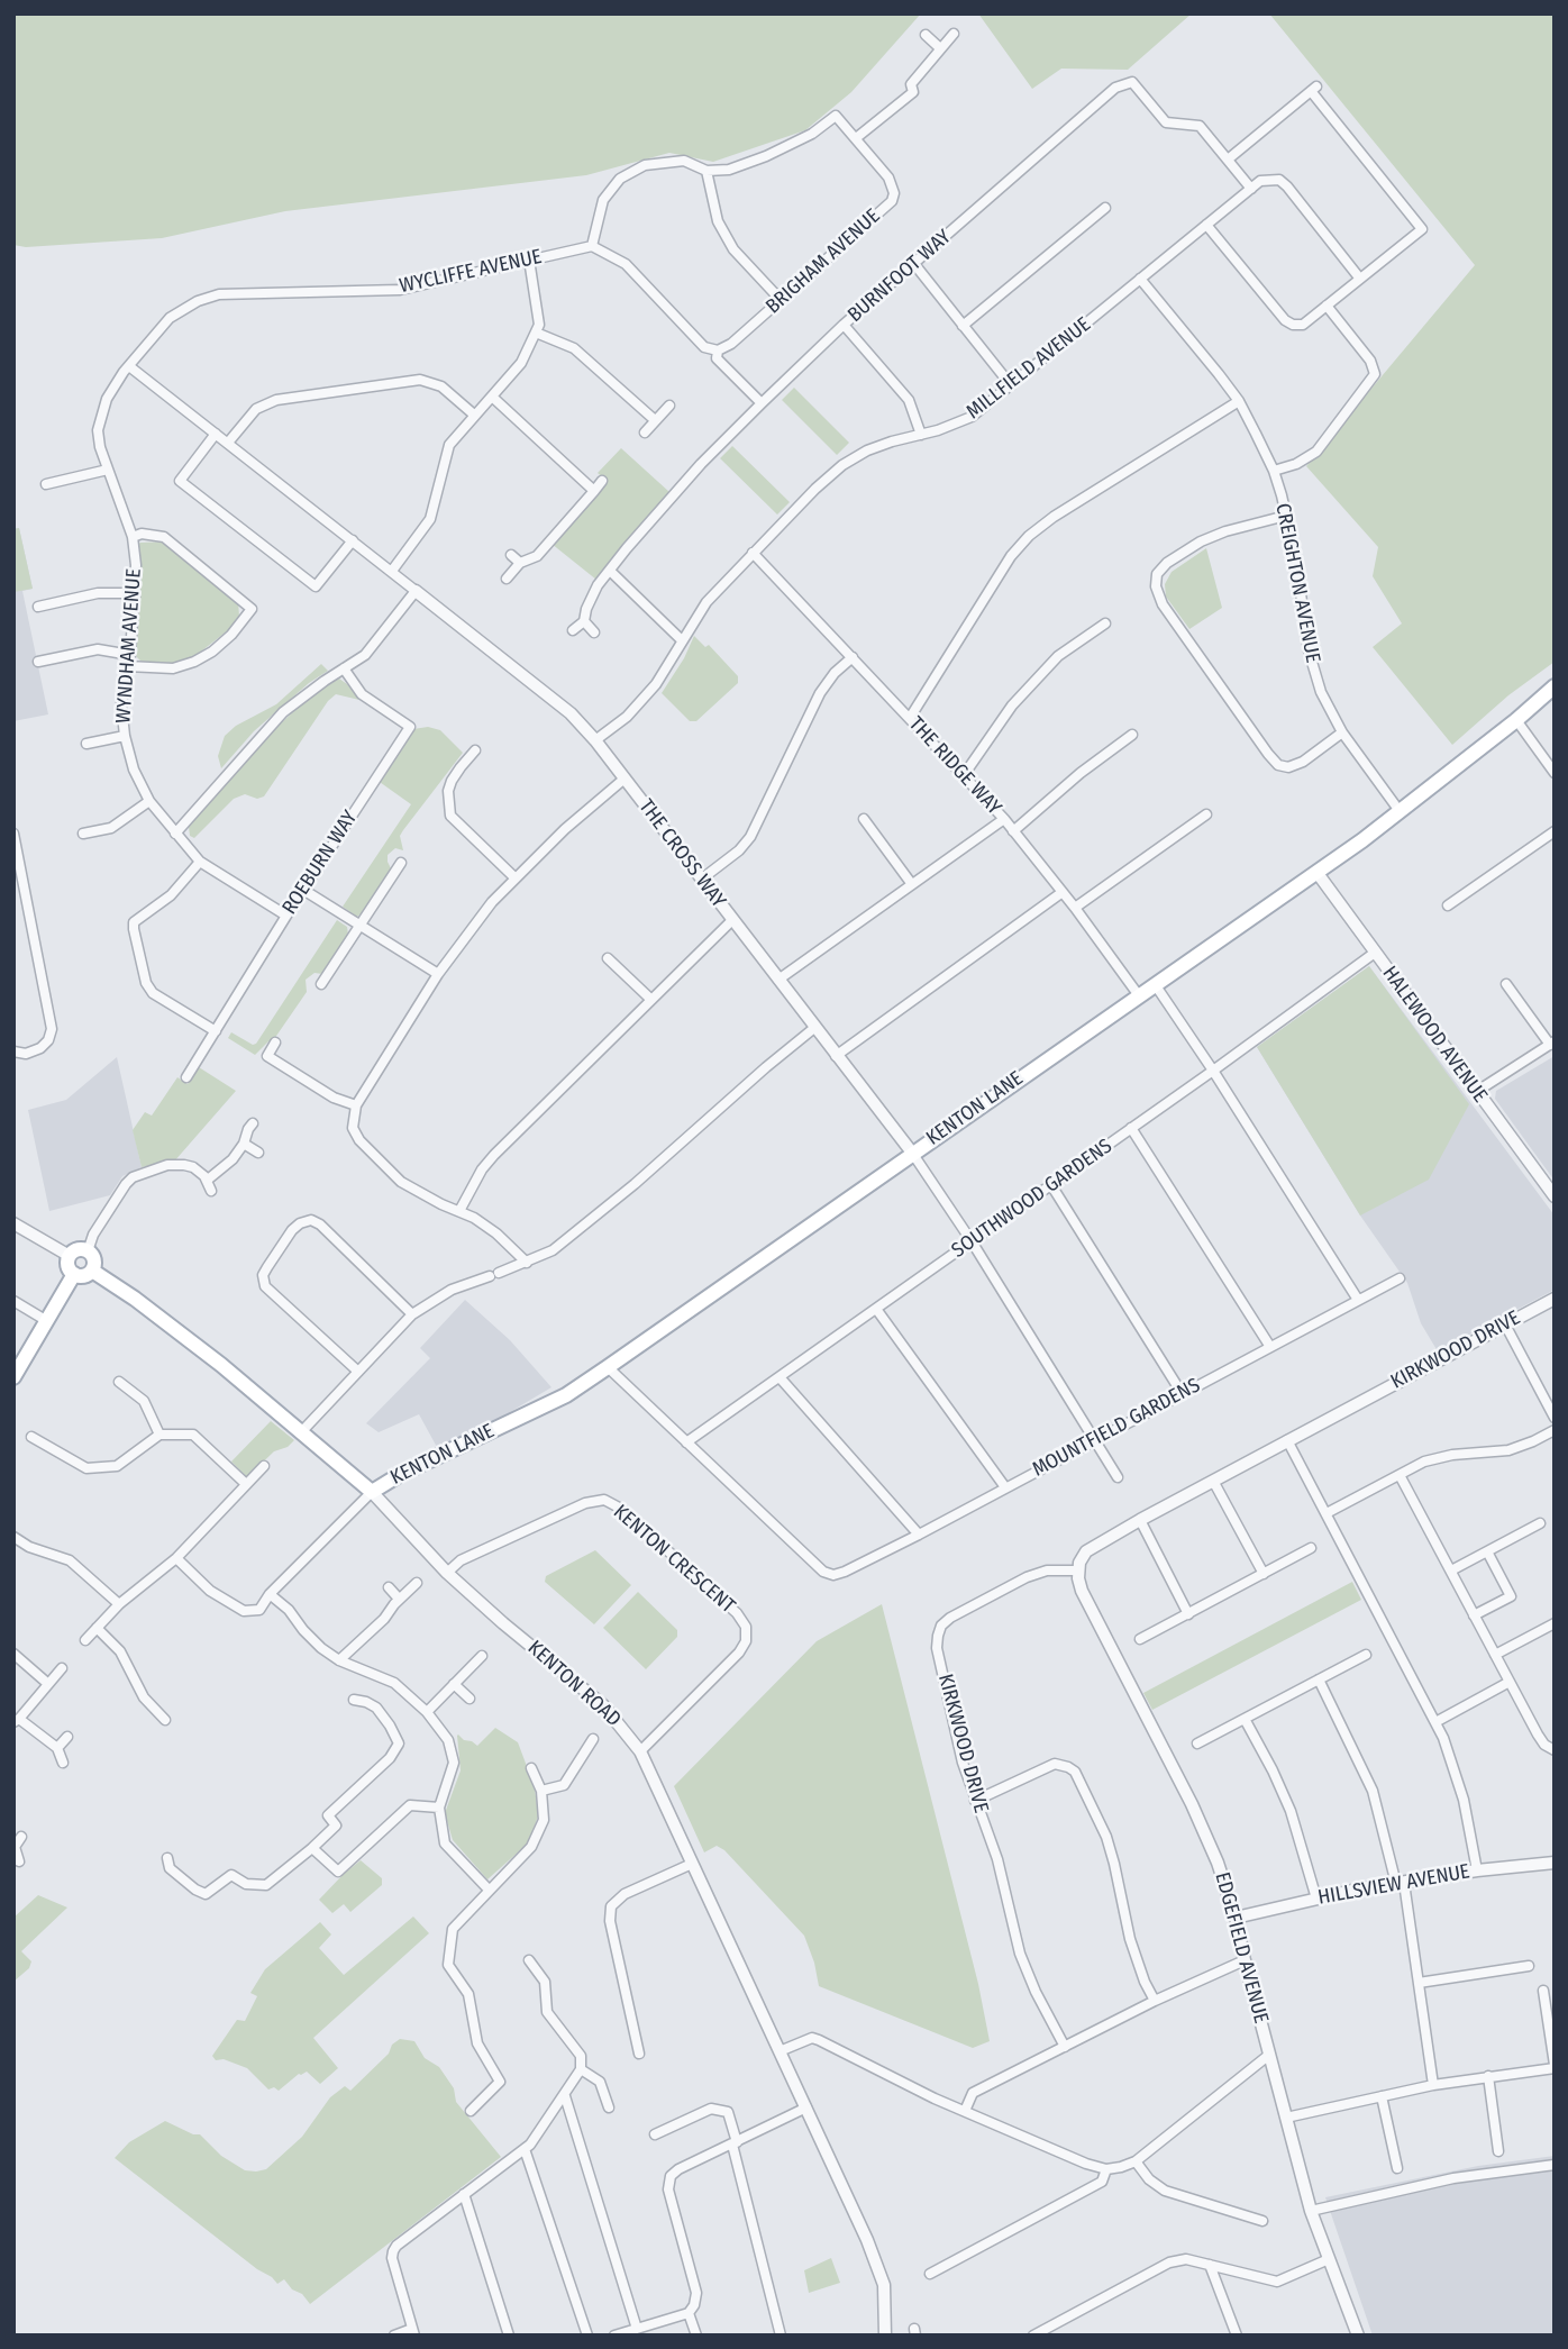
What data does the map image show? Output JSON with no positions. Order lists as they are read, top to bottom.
{
  "streets": {
    "main road": ["KENTON LANE", "KENTON ROAD"],
    "street": [
      "BRIGHAM AVENUE",
      "WYCLIFFE AVENUE",
      "BURNFOOT WAY",
      "MILLFIELD AVENUE",
      "CREIGHTON AVENUE",
      "WYNDHAM AVENUE",
      "THE RIDGE WAY",
      "THE CROSS WAY",
      "ROEBURN WAY",
      "HALEWOOD AVENUE",
      "SOUTHWOOD GARDENS",
      "KIRKWOOD DRIVE",
      "MOUNTFIELD GARDENS",
      "KENTON CRESCENT",
      "HILLSVIEW AVENUE",
      "EDGEFIELD AVENUE"
    ]
  },
  "crossings": [
    ["WYCLIFFE AVENUE", "WYNDHAM AVENUE"],
    ["BURNFOOT WAY", "MILLFIELD AVENUE"],
    ["MILLFIELD AVENUE", "CREIGHTON AVENUE"],
    ["MILLFIELD AVENUE", "THE RIDGE WAY"],
    ["MILLFIELD AVENUE", "THE CROSS WAY"],
    ["CREIGHTON AVENUE", "KENTON LANE"],
    ["WYNDHAM AVENUE", "ROEBURN WAY"],
    ["THE RIDGE WAY", "KENTON LANE"],
    ["THE CROSS WAY", "KENTON LANE"],
    ["HALEWOOD AVENUE", "KENTON LANE"],
    ["HALEWOOD AVENUE", "SOUTHWOOD GARDENS"],
    ["KENTON LANE", "KENTON ROAD"],
    ["SOUTHWOOD GARDENS", "MOUNTFIELD GARDENS"],
    ["KIRKWOOD DRIVE", "EDGEFIELD AVENUE"],
    ["KENTON CRESCENT", "KENTON ROAD"],
    ["HILLSVIEW AVENUE", "EDGEFIELD AVENUE"]
  ]
}
